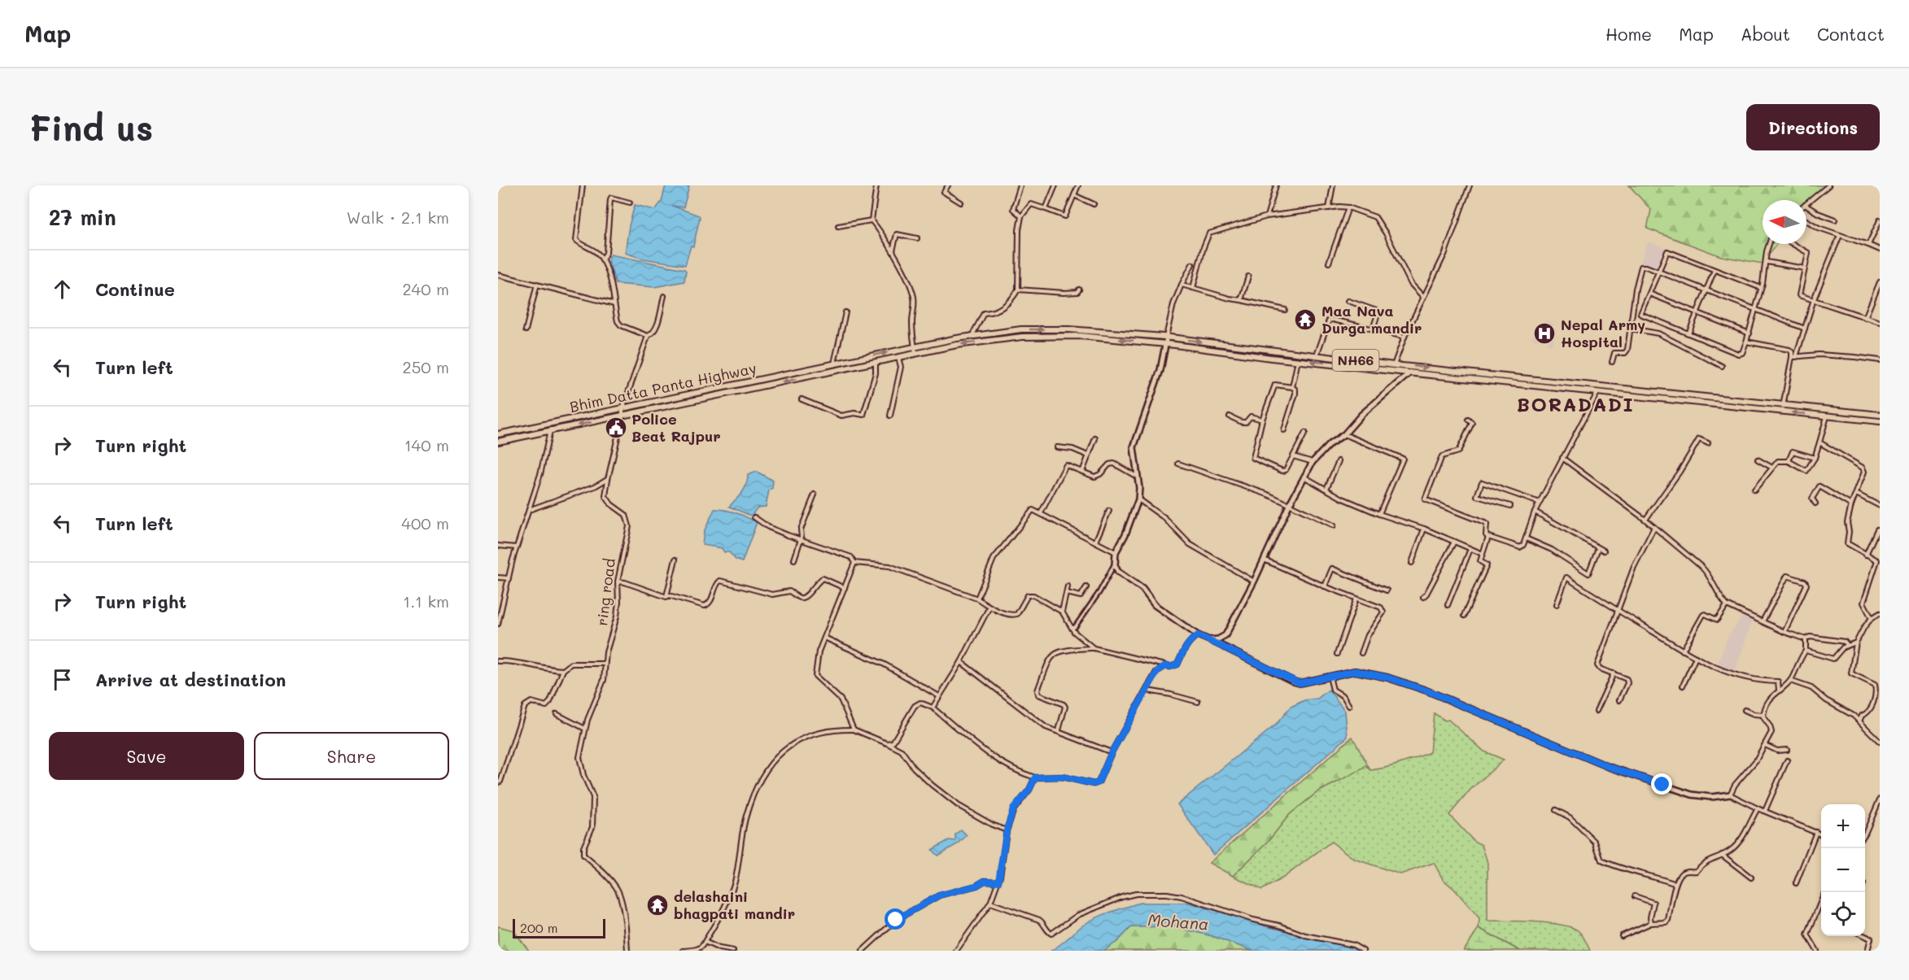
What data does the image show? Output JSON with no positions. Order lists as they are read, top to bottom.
{
  "streets": {
    "highway": ["NH66", "Bhim Datta Panta Highway"],
    "street": ["ring road"]
  },
  "crossings": [
    ["NH66", "Bhim Datta Panta Highway"],
    ["Bhim Datta Panta Highway", "ring road"]
  ],
  "districts": ["BORADADI"],
  "water": ["Mohana"],
  "places": {
    "temple": ["Maa Nava Durga mandir", "delashaini bhagpati mandir"],
    "hospital": ["Nepal Army Hospital"],
    "public building": ["Police Beat Rajpur"]
  },
  "scale_bar": "200 m",
  "north": "left",
  "page": {
    "header": "Map",
    "nav": [
      "Home",
      "Map",
      "About",
      "Contact"
    ],
    "buttons": [
      "Directions",
      ["Save", "Share"]
    ],
    "title": "Find us",
    "heading": ["27 min", "Walk · 2.1 km"],
    "list": [
      ["Continue", "240 m"],
      ["Turn left", "250 m"],
      ["Turn right", "140 m"],
      ["Turn left", "400 m"],
      ["Turn right", "1.1 km"],
      "Arrive at destination"
    ],
    "map_buttons": ["+", "−"],
    "scale": "200 m"
  }
}
